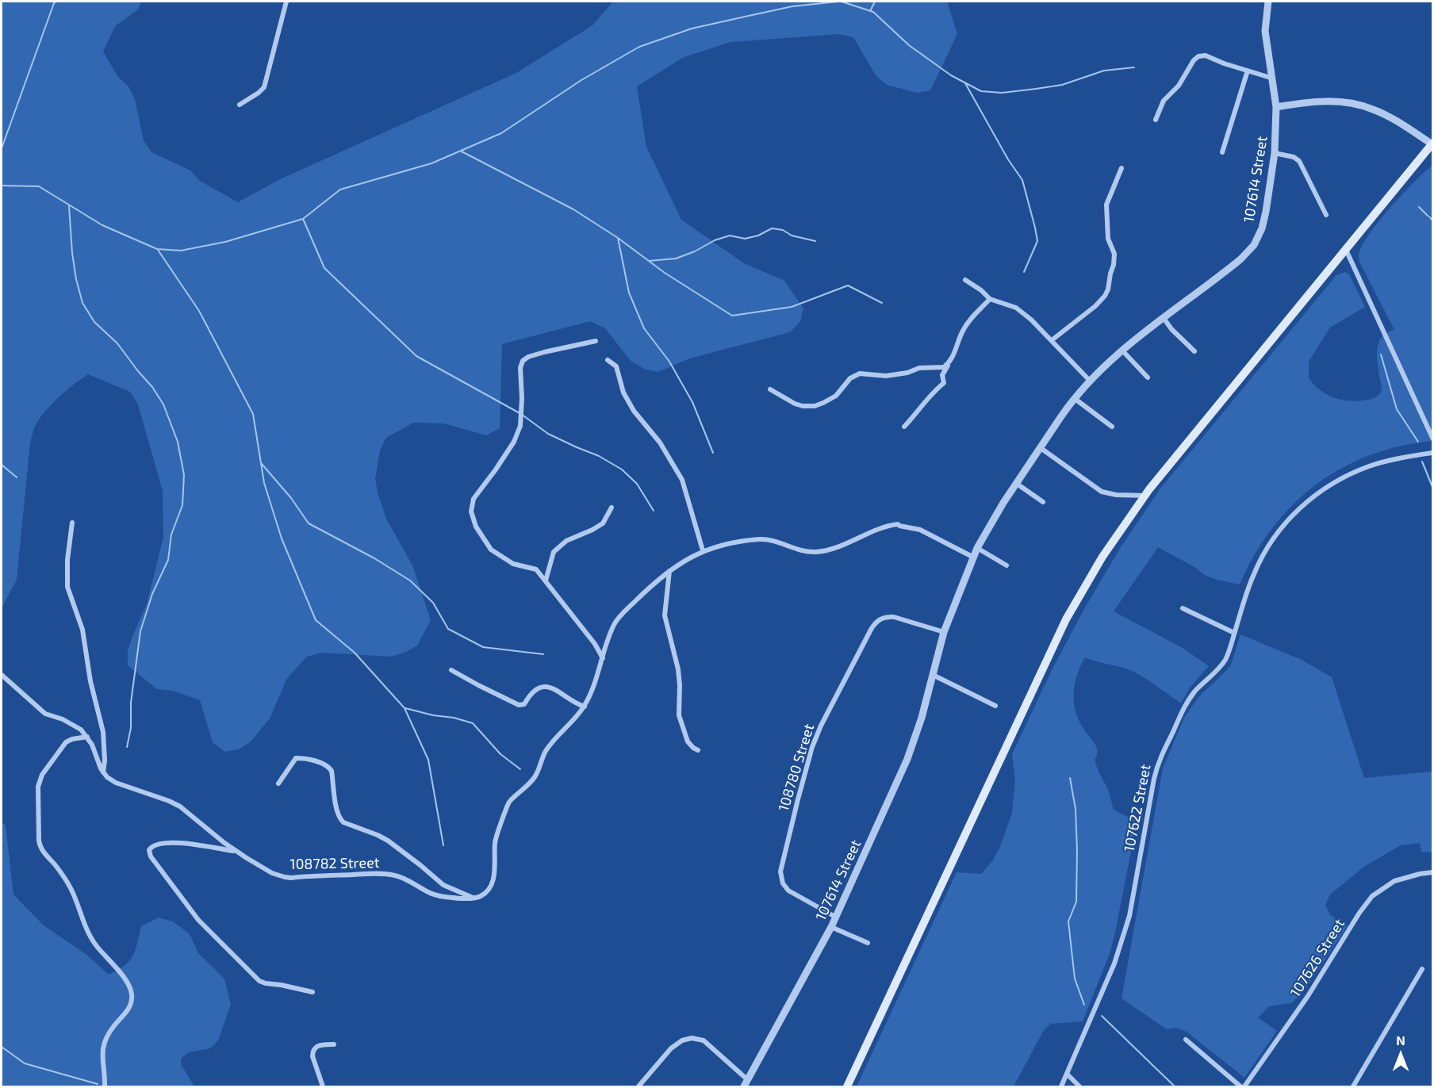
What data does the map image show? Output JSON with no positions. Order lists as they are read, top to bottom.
{
  "streets": {
    "street": [
      "107614 Street",
      "108780 Street",
      "107622 Street",
      "108782 Street",
      "107626 Street"
    ]
  },
  "crossings": [
    ["107614 Street", "108780 Street"]
  ],
  "north": "top"
}
